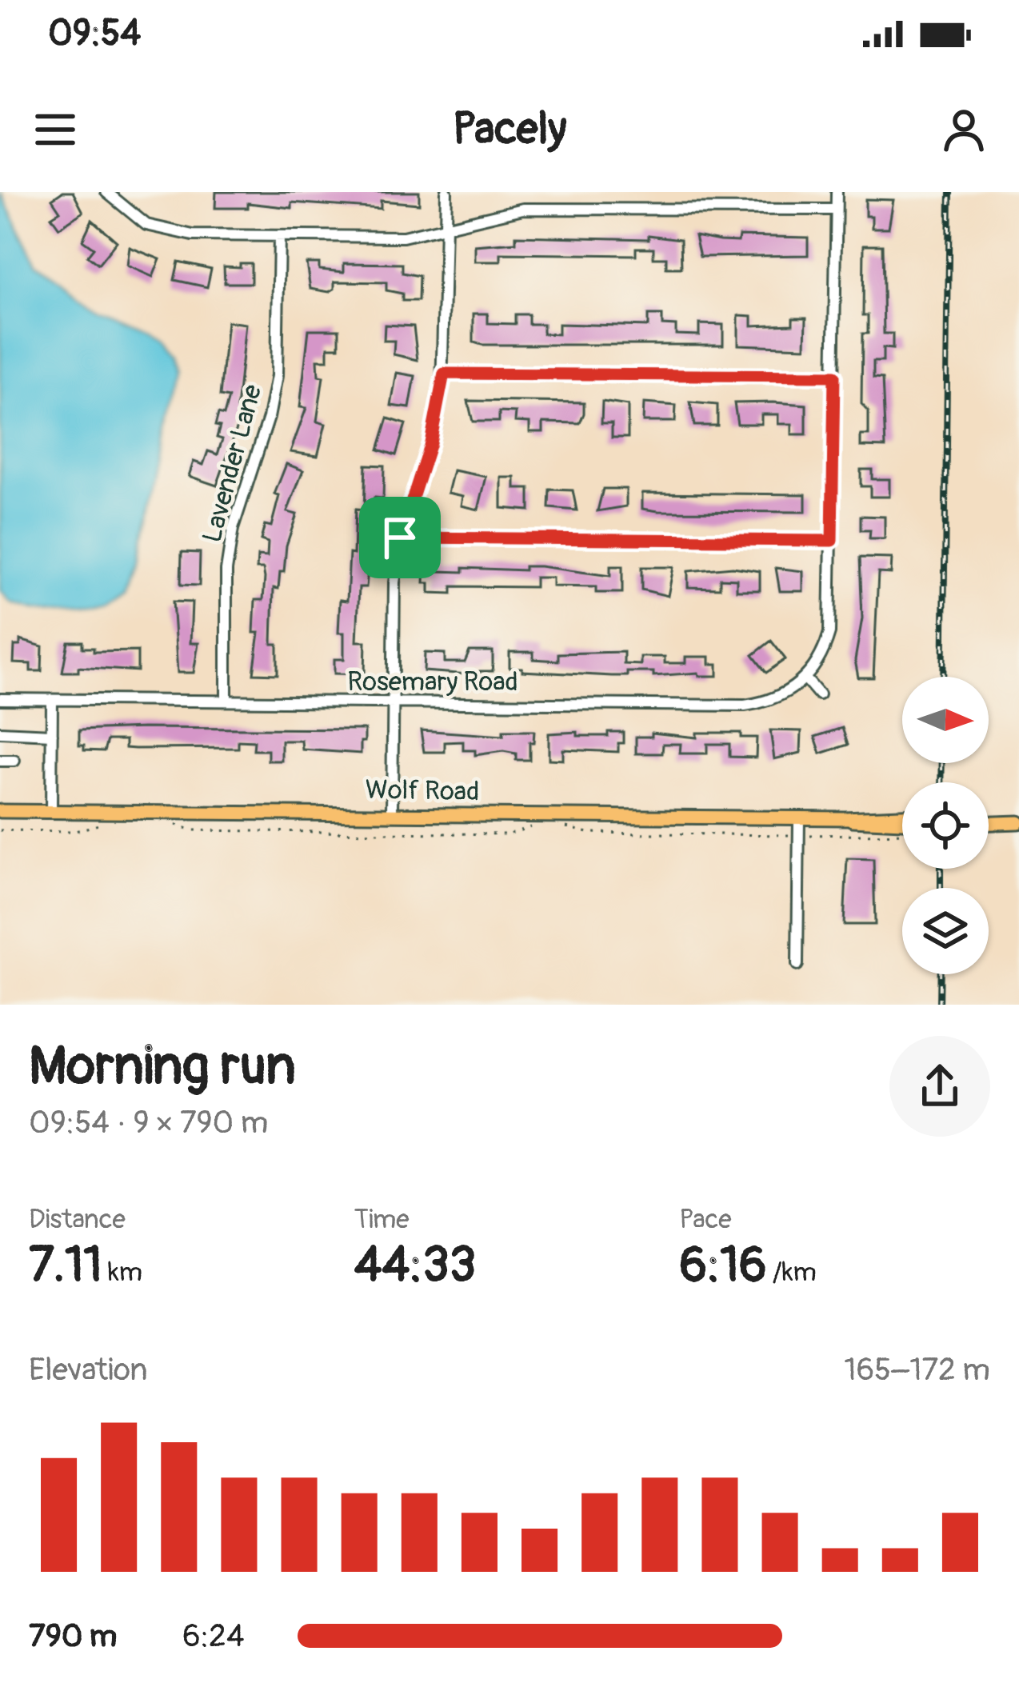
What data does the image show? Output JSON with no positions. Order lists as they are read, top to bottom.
{
  "streets": {
    "main road": ["Wolf Road"],
    "street": ["Lavender Lane", "Rosemary Road"]
  },
  "crossings": [
    ["Lavender Lane", "Rosemary Road"]
  ],
  "north": "right",
  "page": {
    "status": "09:54",
    "header": "Pacely",
    "heading": ["Morning run", "09:54 · 9 × 790 m"],
    "stats": [
      ["Distance", "7.11 km"],
      ["Time", "44:33"],
      ["Pace", "6:16 /km"]
    ],
    "chart": ["Elevation", "165–172 m"],
    "list": [
      {
        "name": "790 m",
        "note": "6:24"
      }
    ]
  }
}
